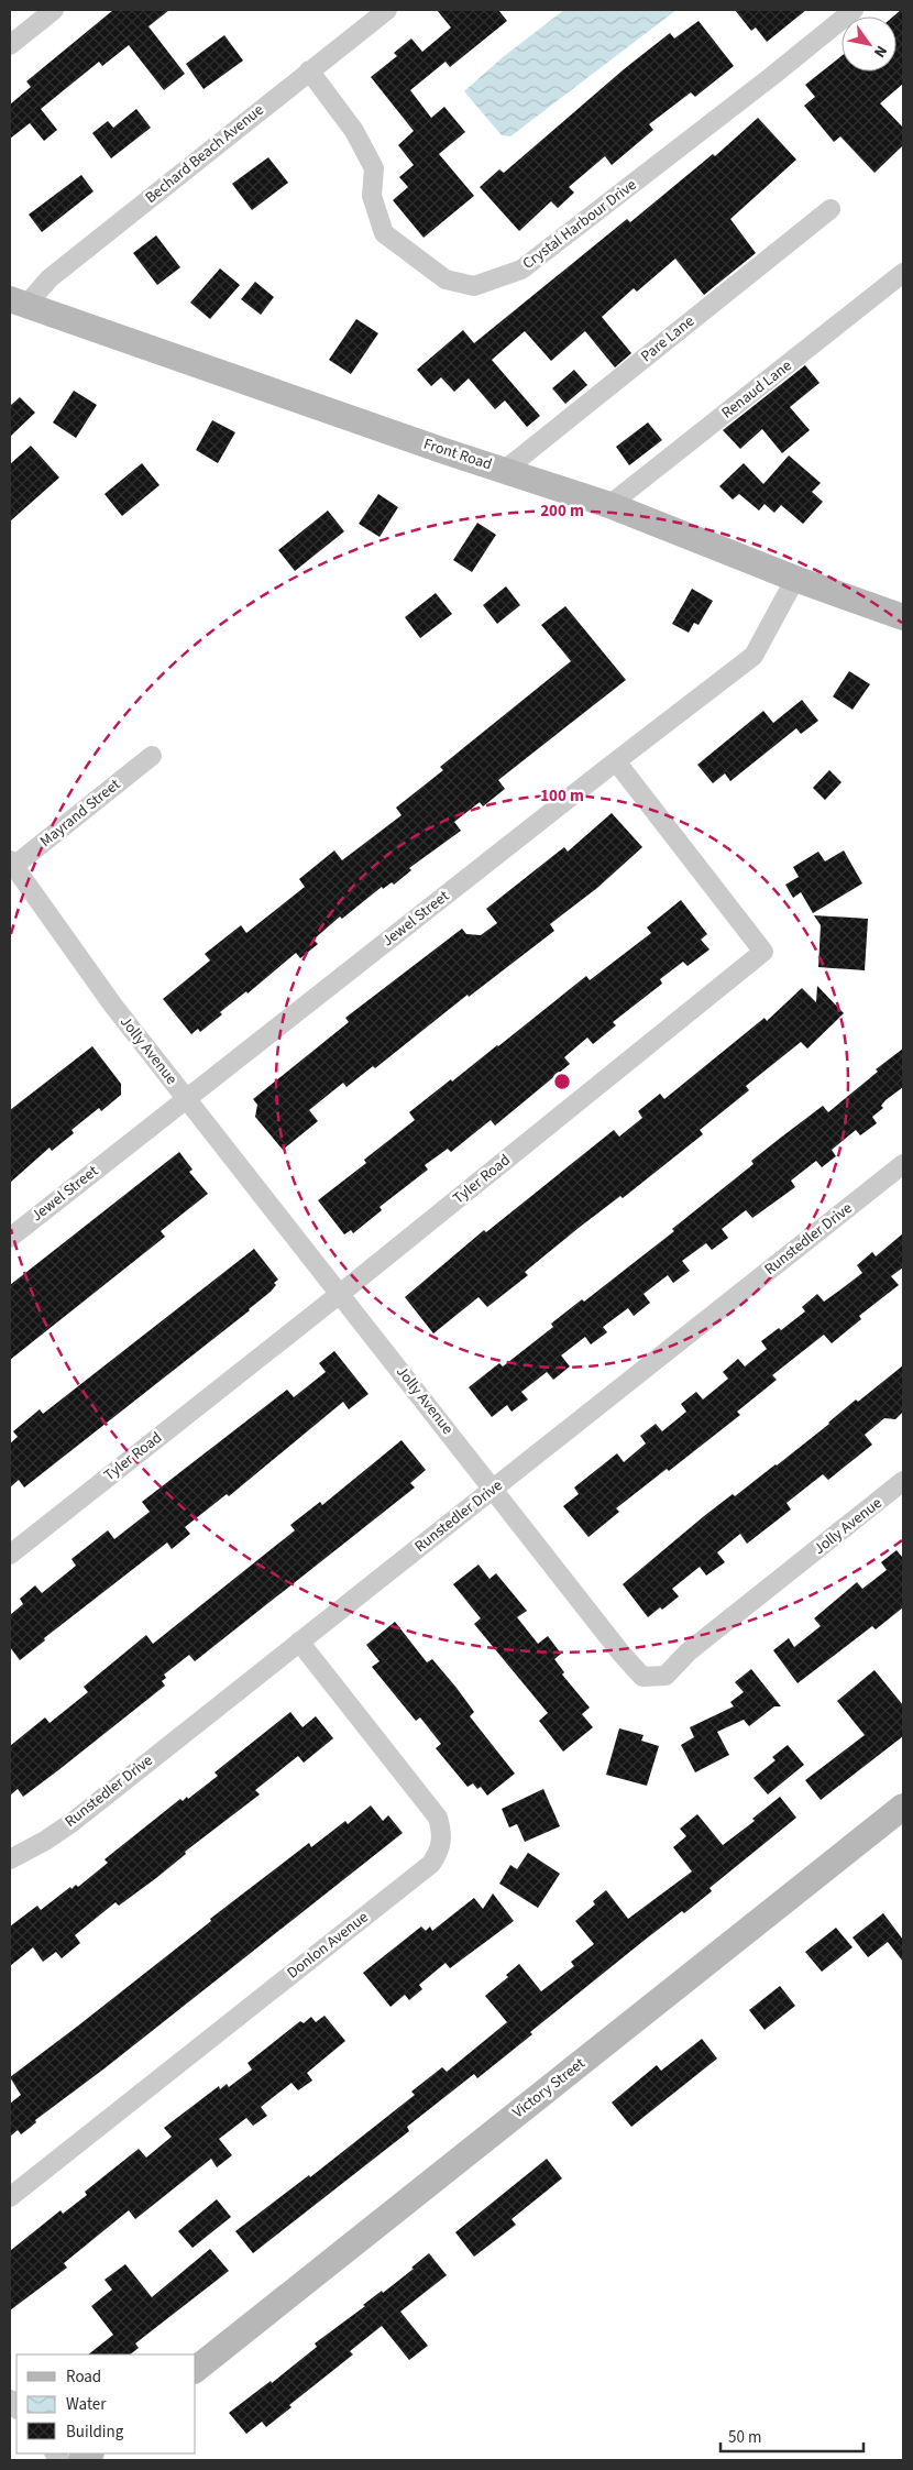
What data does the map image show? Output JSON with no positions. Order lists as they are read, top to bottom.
{
  "streets": {
    "main road": ["Front Road", "Victory Street"],
    "street": [
      "Bechard Beach Avenue",
      "Crystal Harbour Drive",
      "Pare Lane",
      "Renaud Lane",
      "Mayrand Street",
      "Jewel Street",
      "Jolly Avenue",
      "Tyler Road",
      "Runstedler Drive",
      "Donlon Avenue"
    ]
  },
  "crossings": [
    ["Bechard Beach Avenue", "Crystal Harbour Drive"],
    ["Bechard Beach Avenue", "Front Road"],
    ["Pare Lane", "Front Road"],
    ["Renaud Lane", "Front Road"],
    ["Front Road", "Jewel Street"],
    ["Mayrand Street", "Jolly Avenue"],
    ["Jewel Street", "Jolly Avenue"],
    ["Jewel Street", "Tyler Road"],
    ["Jolly Avenue", "Tyler Road"],
    ["Jolly Avenue", "Runstedler Drive"],
    ["Runstedler Drive", "Donlon Avenue"]
  ],
  "legend": ["Road", "Water", "Building"],
  "scale_bar": "50 m",
  "north": "bottom right",
  "rings": ["200 m", "100 m"]
}
